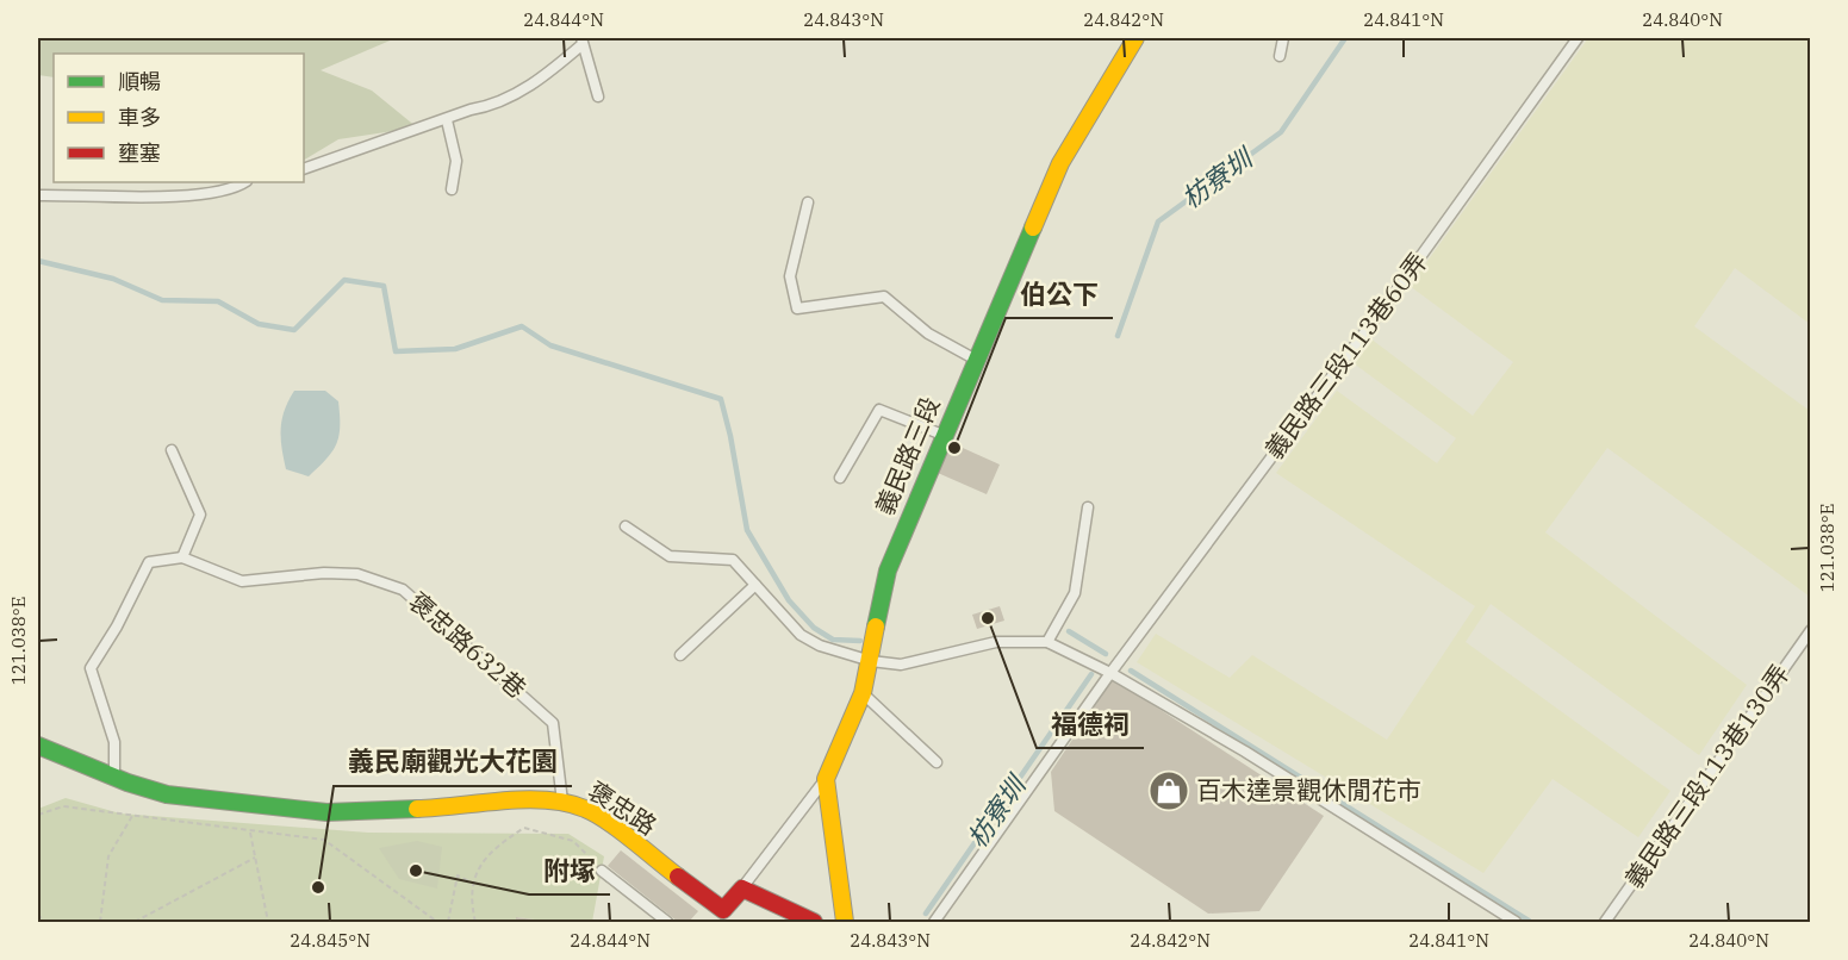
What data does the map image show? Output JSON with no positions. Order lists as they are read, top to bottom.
{
  "streets": {
    "street": ["義民路三段", "褒忠路"],
    "lane": ["義民路三段113巷60弄", "褒忠路632巷", "義民路三段113巷130弄"]
  },
  "crossings": [
    ["褒忠路632巷", "褒忠路"]
  ],
  "water": ["枋寮圳"],
  "places": {
    "other": [
      "伯公下",
      "福德祠",
      "附塚",
      "義民廟觀光大花園"
    ],
    "shop": ["百木達景觀休閒花市"]
  },
  "legend": ["順暢", "車多", "壅塞"],
  "coordinates": [
    "24.844°N",
    "24.843°N",
    "24.842°N",
    "24.841°N",
    "24.840°N",
    "121.038°E",
    "24.845°N"
  ]
}
